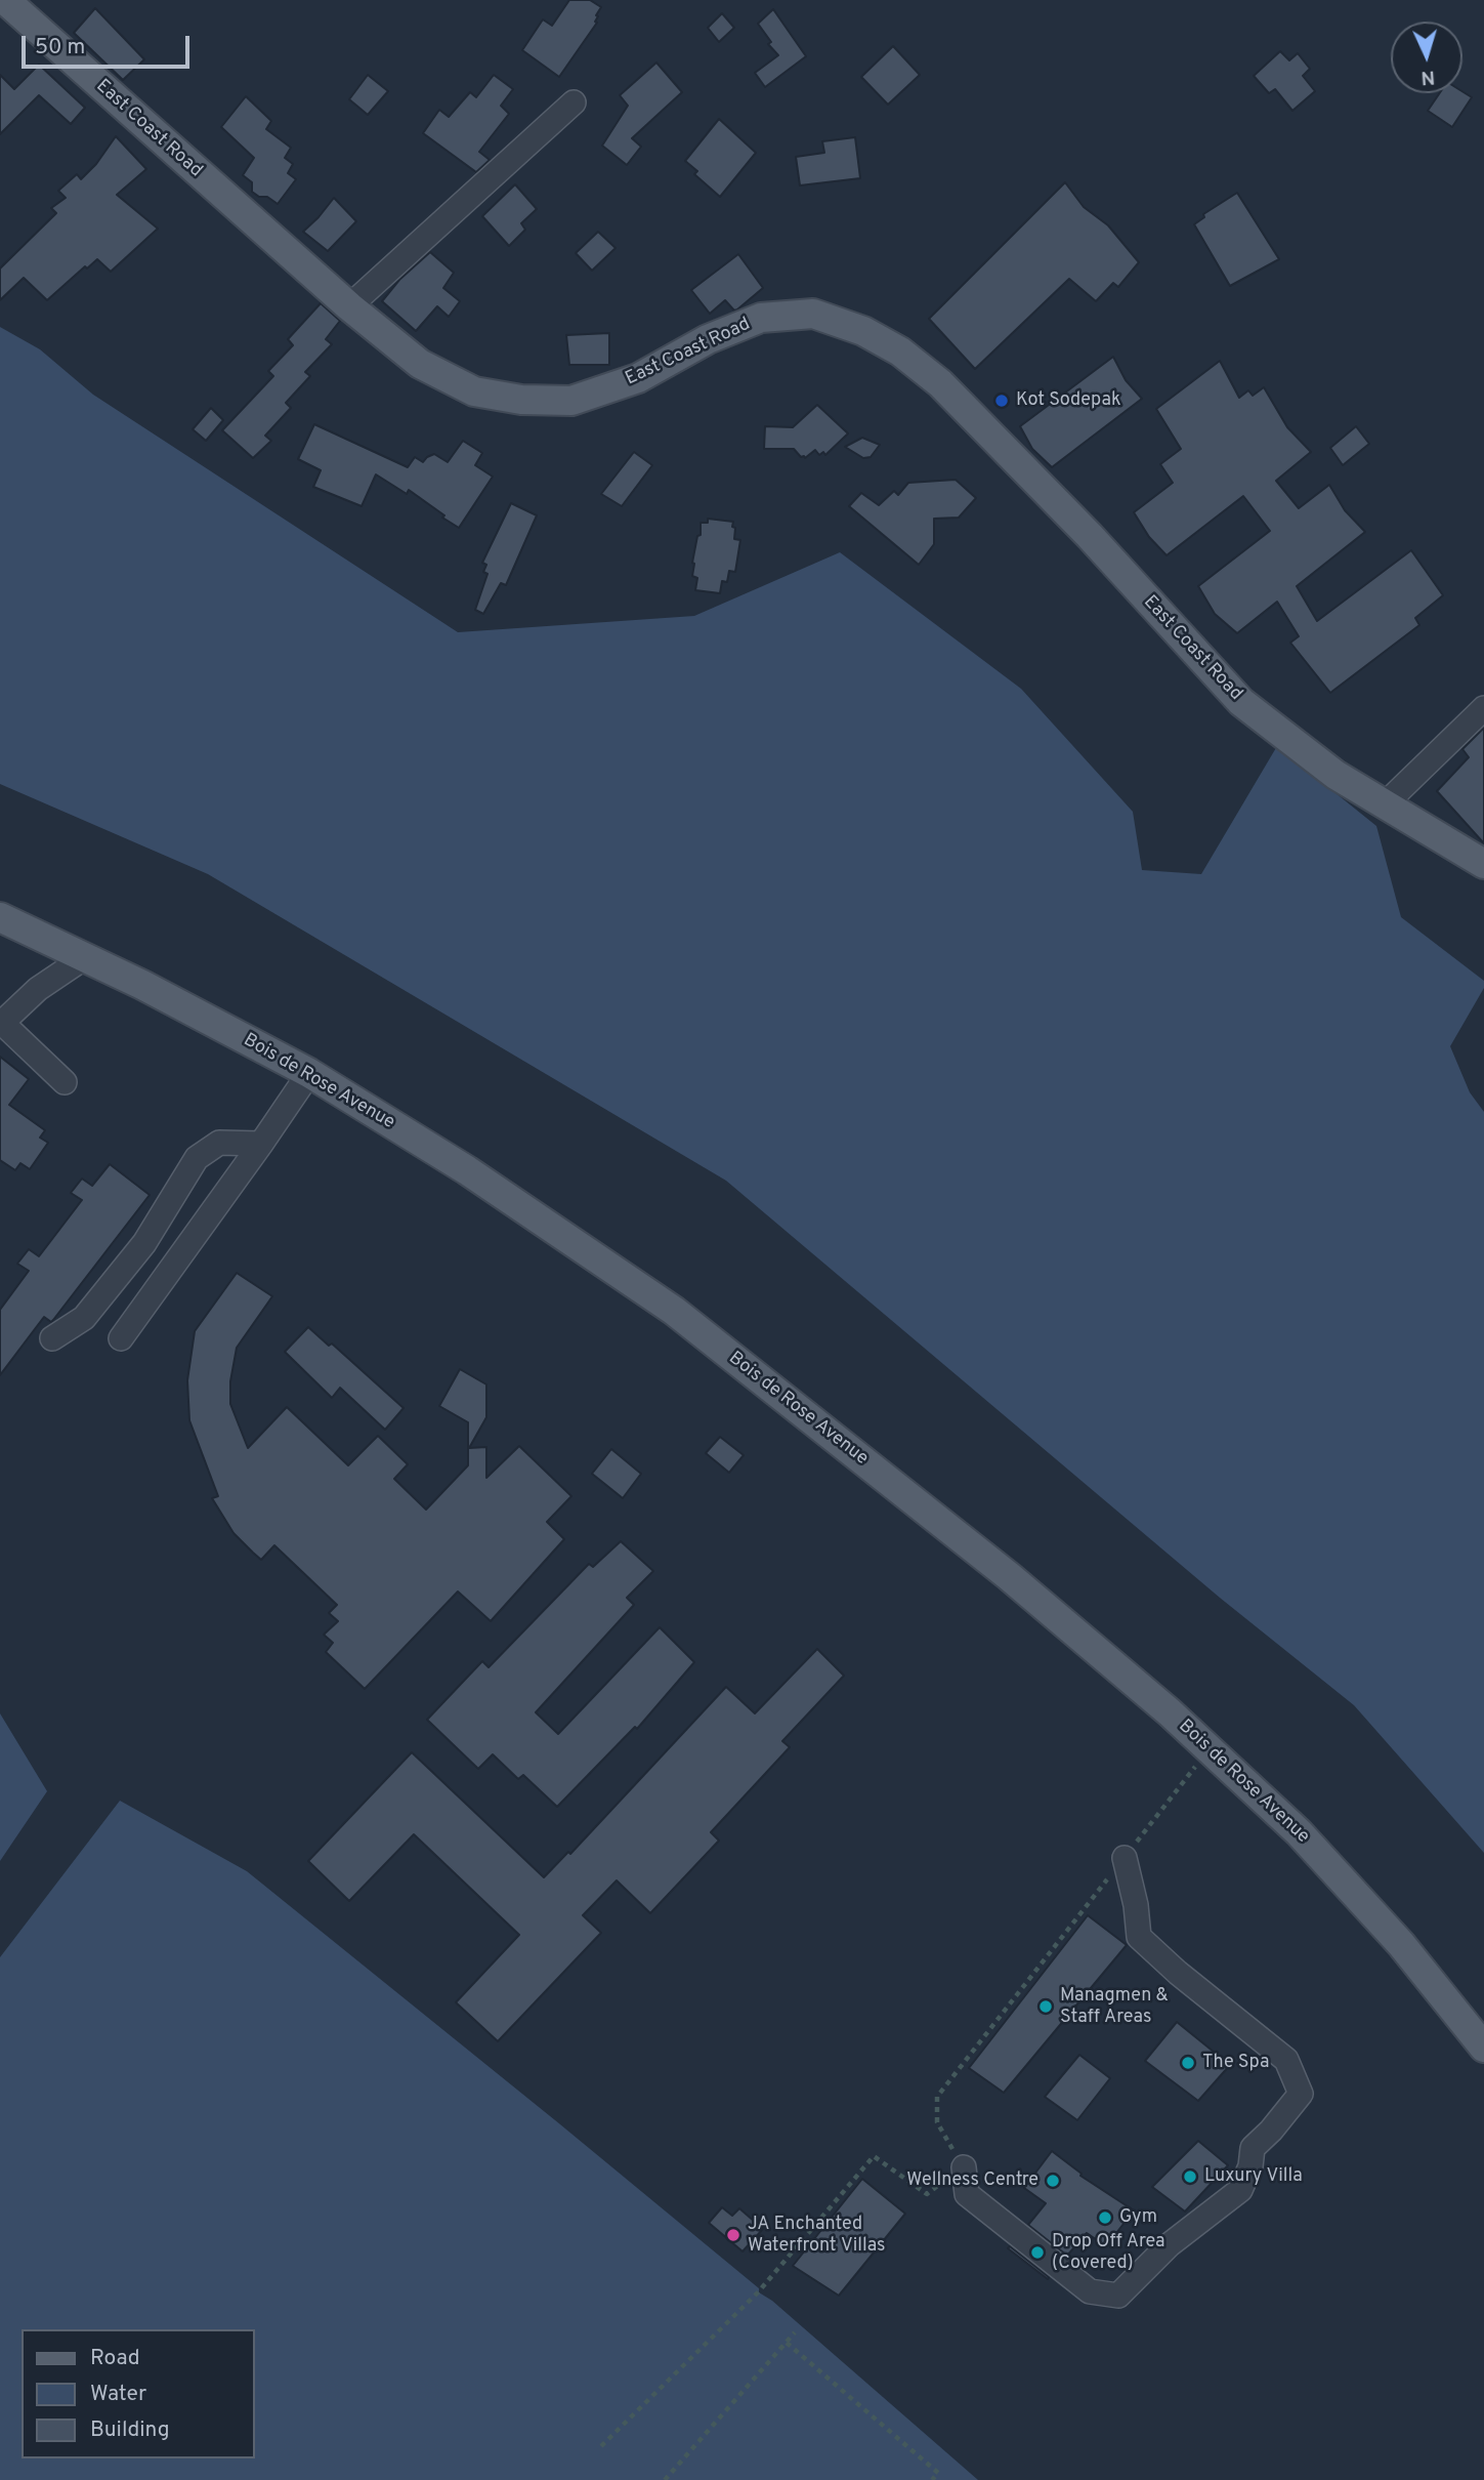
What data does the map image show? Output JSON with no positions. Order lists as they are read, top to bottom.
{
  "streets": {
    "main road": ["East Coast Road", "Bois de Rose Avenue"]
  },
  "places": [
    "Kot Sodepak",
    "Managmen & Staff Areas",
    "The Spa",
    "Luxury Villa",
    "Wellness Centre",
    "Gym",
    "JA Enchanted Waterfront Villas",
    "Drop Off Area (Covered)"
  ],
  "legend": ["Road", "Water", "Building"],
  "scale_bar": "50 m",
  "north": "bottom"
}
